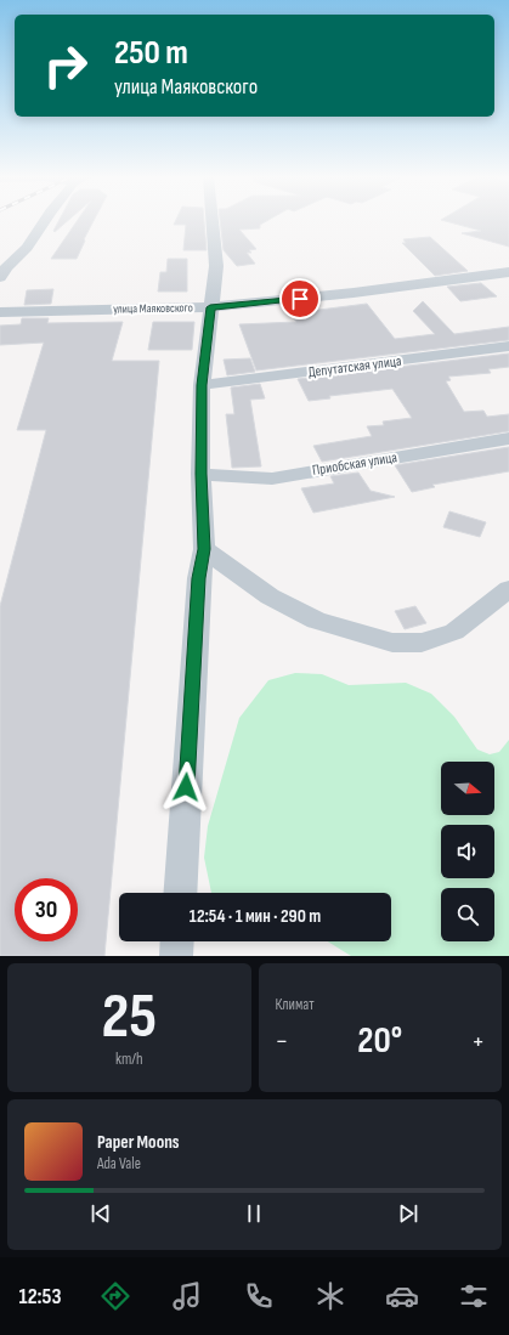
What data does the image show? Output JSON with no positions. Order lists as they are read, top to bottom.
{
  "streets": {
    "street": ["улица Маяковского", "Депутатская улица", "Приобская улица"]
  },
  "north": "right",
  "page": {
    "turn": ["250 m", "улица Маяковского"],
    "limit": "30",
    "trip": "12:54 · 1 мин · 290 m",
    "tile": [
      ["25", "km/h"],
      "Климат"
    ],
    "heat": ["−", "20°", "+"],
    "song": ["Paper Moons", "Ada Vale"],
    "tabs": "12:53"
  }
}
